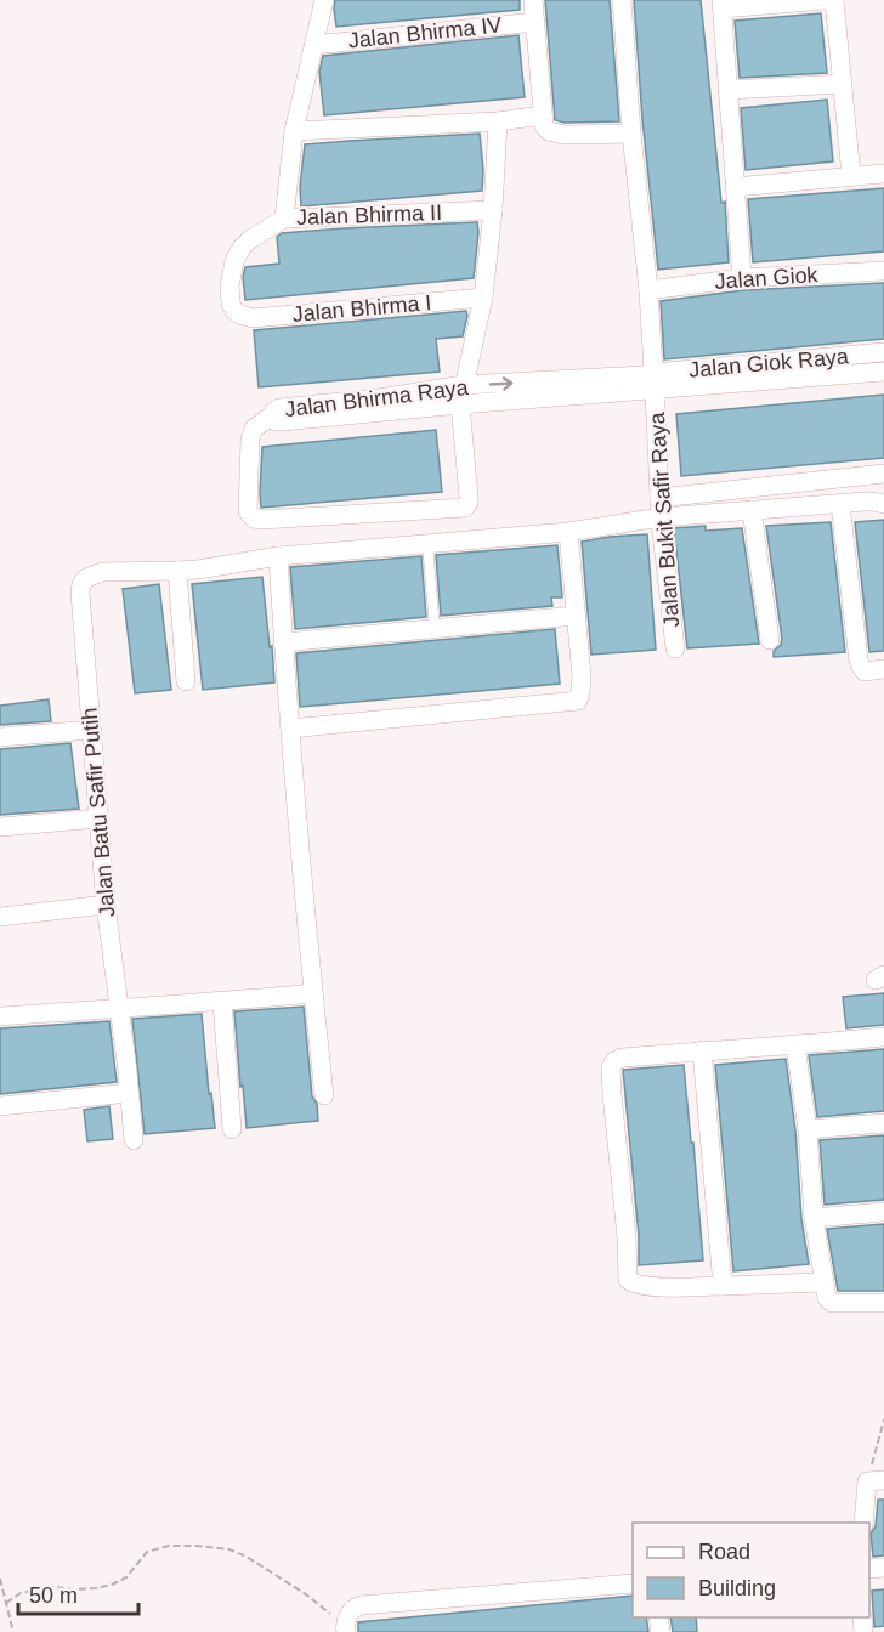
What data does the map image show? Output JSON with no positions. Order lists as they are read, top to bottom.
{
  "streets": {
    "street": [
      "Jalan Bhirma IV",
      "Jalan Bhirma II",
      "Jalan Giok",
      "Jalan Bhirma I",
      "Jalan Giok Raya",
      "Jalan Bhirma Raya",
      "Jalan Bukit Safir Raya",
      "Jalan Batu Safir Putih"
    ]
  },
  "crossings": [
    ["Jalan Bhirma II", "Jalan Bhirma I"],
    ["Jalan Giok", "Jalan Bukit Safir Raya"],
    ["Jalan Giok Raya", "Jalan Bhirma Raya"],
    ["Jalan Giok Raya", "Jalan Bukit Safir Raya"],
    ["Jalan Bhirma Raya", "Jalan Bukit Safir Raya"]
  ],
  "legend": ["Road", "Building"],
  "scale_bar": "50 m"
}
